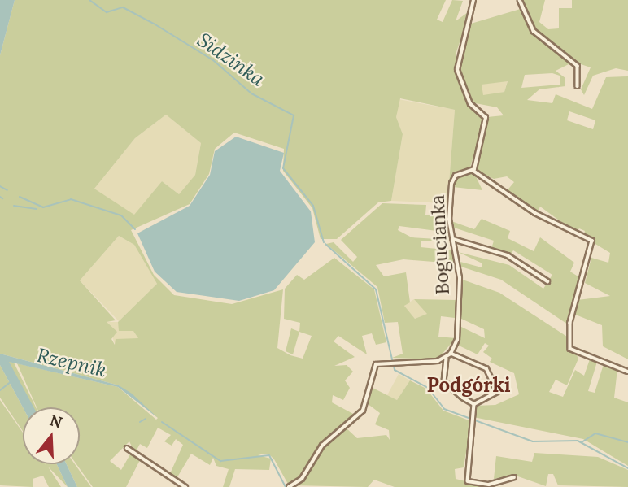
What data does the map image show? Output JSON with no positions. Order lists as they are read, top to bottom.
{
  "streets": {
    "street": ["Bogucianka"]
  },
  "districts": ["Podgórki"],
  "water": ["Sidzinka", "Rzepnik"],
  "north": "top"
}
